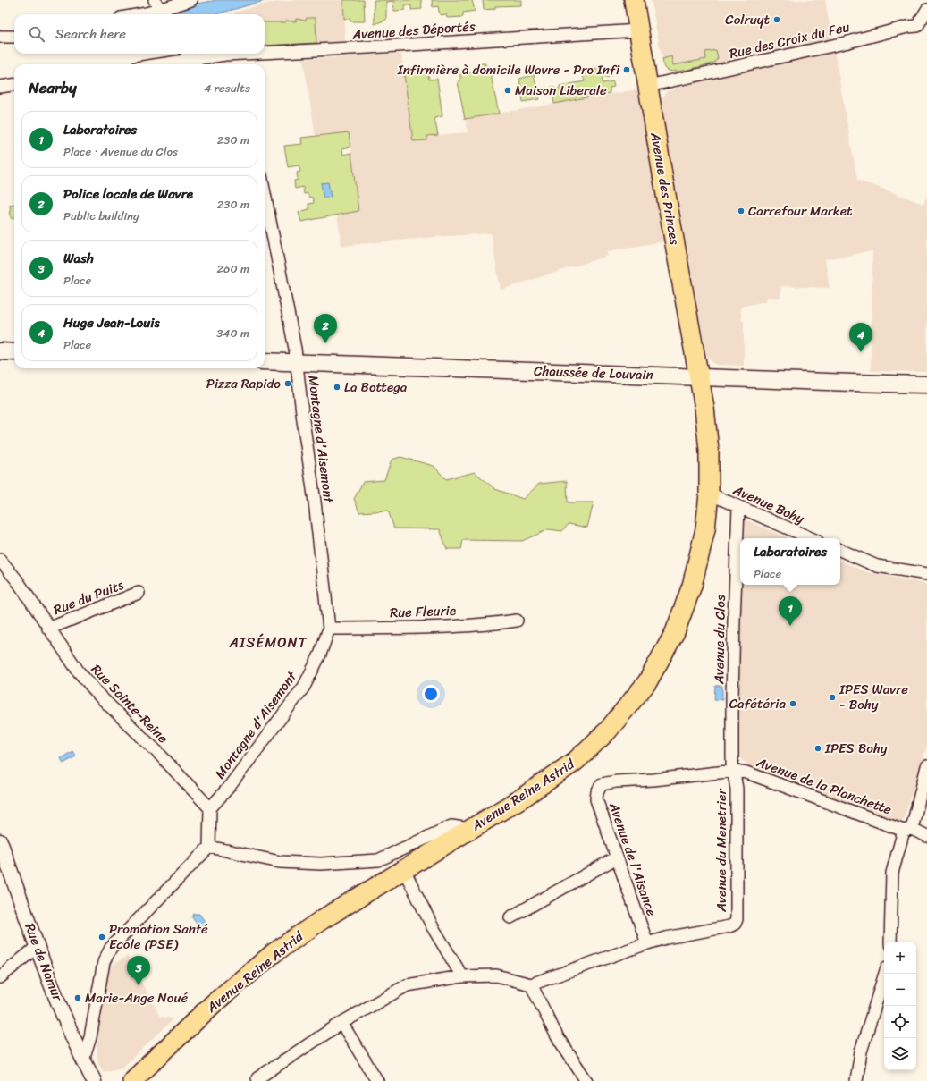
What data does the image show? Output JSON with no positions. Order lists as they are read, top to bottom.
{
  "streets": {
    "main road": ["Avenue des Princes", "Chaussée de Louvain", "Avenue Reine Astrid"],
    "street": [
      "Avenue des Déportés",
      "Rue des Croix du Feu",
      "Montagne d'Aisemont",
      "Avenue Bohy",
      "Rue du Puits",
      "Rue Fleurie",
      "Avenue du Clos",
      "Rue Sainte-Reine",
      "Avenue de la Planchette",
      "Avenue du Menetrier",
      "Avenue de l'Aisance",
      "Rue de Namur"
    ]
  },
  "crossings": [
    ["Avenue des Déportés", "Avenue des Princes"],
    ["Rue des Croix du Feu", "Avenue des Princes"],
    ["Avenue des Princes", "Chaussée de Louvain"],
    ["Avenue des Princes", "Avenue Reine Astrid"],
    ["Chaussée de Louvain", "Montagne d'Aisemont"],
    ["Chaussée de Louvain", "Avenue Reine Astrid"],
    ["Montagne d'Aisemont", "Rue Fleurie"],
    ["Montagne d'Aisemont", "Rue Sainte-Reine"],
    ["Avenue Bohy", "Avenue du Clos"],
    ["Avenue Bohy", "Avenue Reine Astrid"],
    ["Rue du Puits", "Rue Sainte-Reine"],
    ["Avenue du Clos", "Avenue de la Planchette"],
    ["Avenue du Clos", "Avenue du Menetrier"],
    ["Avenue de la Planchette", "Avenue du Menetrier"],
    ["Avenue de la Planchette", "Avenue de l'Aisance"],
    ["Avenue du Menetrier", "Avenue de l'Aisance"]
  ],
  "districts": ["AISÉMONT"],
  "places": [
    "Colruyt",
    "Infirmière à domicile Wavre - Pro Infi",
    "Maison Liberale",
    "Carrefour Market",
    "Pizza Rapido",
    "La Bottega",
    "IPES Wavre - Bohy",
    "Cafétéria",
    "IPES Bohy",
    "Promotion Santé Ecole (PSE)",
    "Marie-Ange Noué"
  ],
  "page": {
    "search": "Search here",
    "heading": ["Nearby", "4 results"],
    "list": [
      {
        "mark": "1",
        "name": "Laboratoires",
        "note": "Place · Avenue du Clos",
        "value": "230 m"
      },
      {
        "mark": "2",
        "name": "Police locale de Wavre",
        "note": "Public building",
        "value": "230 m"
      },
      {
        "mark": "3",
        "name": "Wash",
        "note": "Place",
        "value": "260 m"
      },
      {
        "mark": "4",
        "name": "Huge Jean-Louis",
        "note": "Place",
        "value": "340 m"
      }
    ],
    "pins": [
      "2",
      "4",
      "1",
      "3"
    ],
    "popup": ["Laboratoires", "Place"],
    "map_buttons": ["+", "−"]
  }
}
